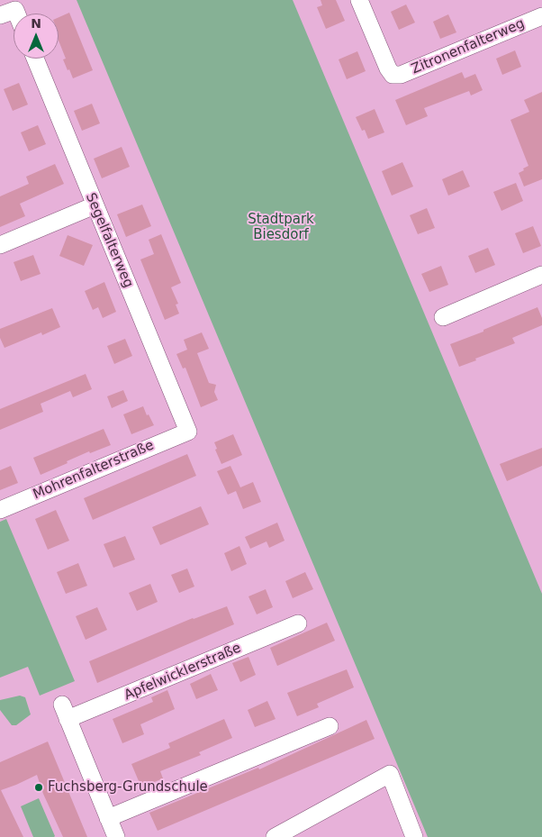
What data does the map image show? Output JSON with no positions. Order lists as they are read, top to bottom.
{
  "streets": {
    "street": [
      "Zitronenfalterweg",
      "Segelfalterweg",
      "Mohrenfalterstraße",
      "Apfelwicklerstraße"
    ]
  },
  "crossings": [
    ["Segelfalterweg", "Mohrenfalterstraße"]
  ],
  "parks": ["Stadtpark Biesdorf"],
  "places": ["Fuchsberg-Grundschule"],
  "north": "top"
}
